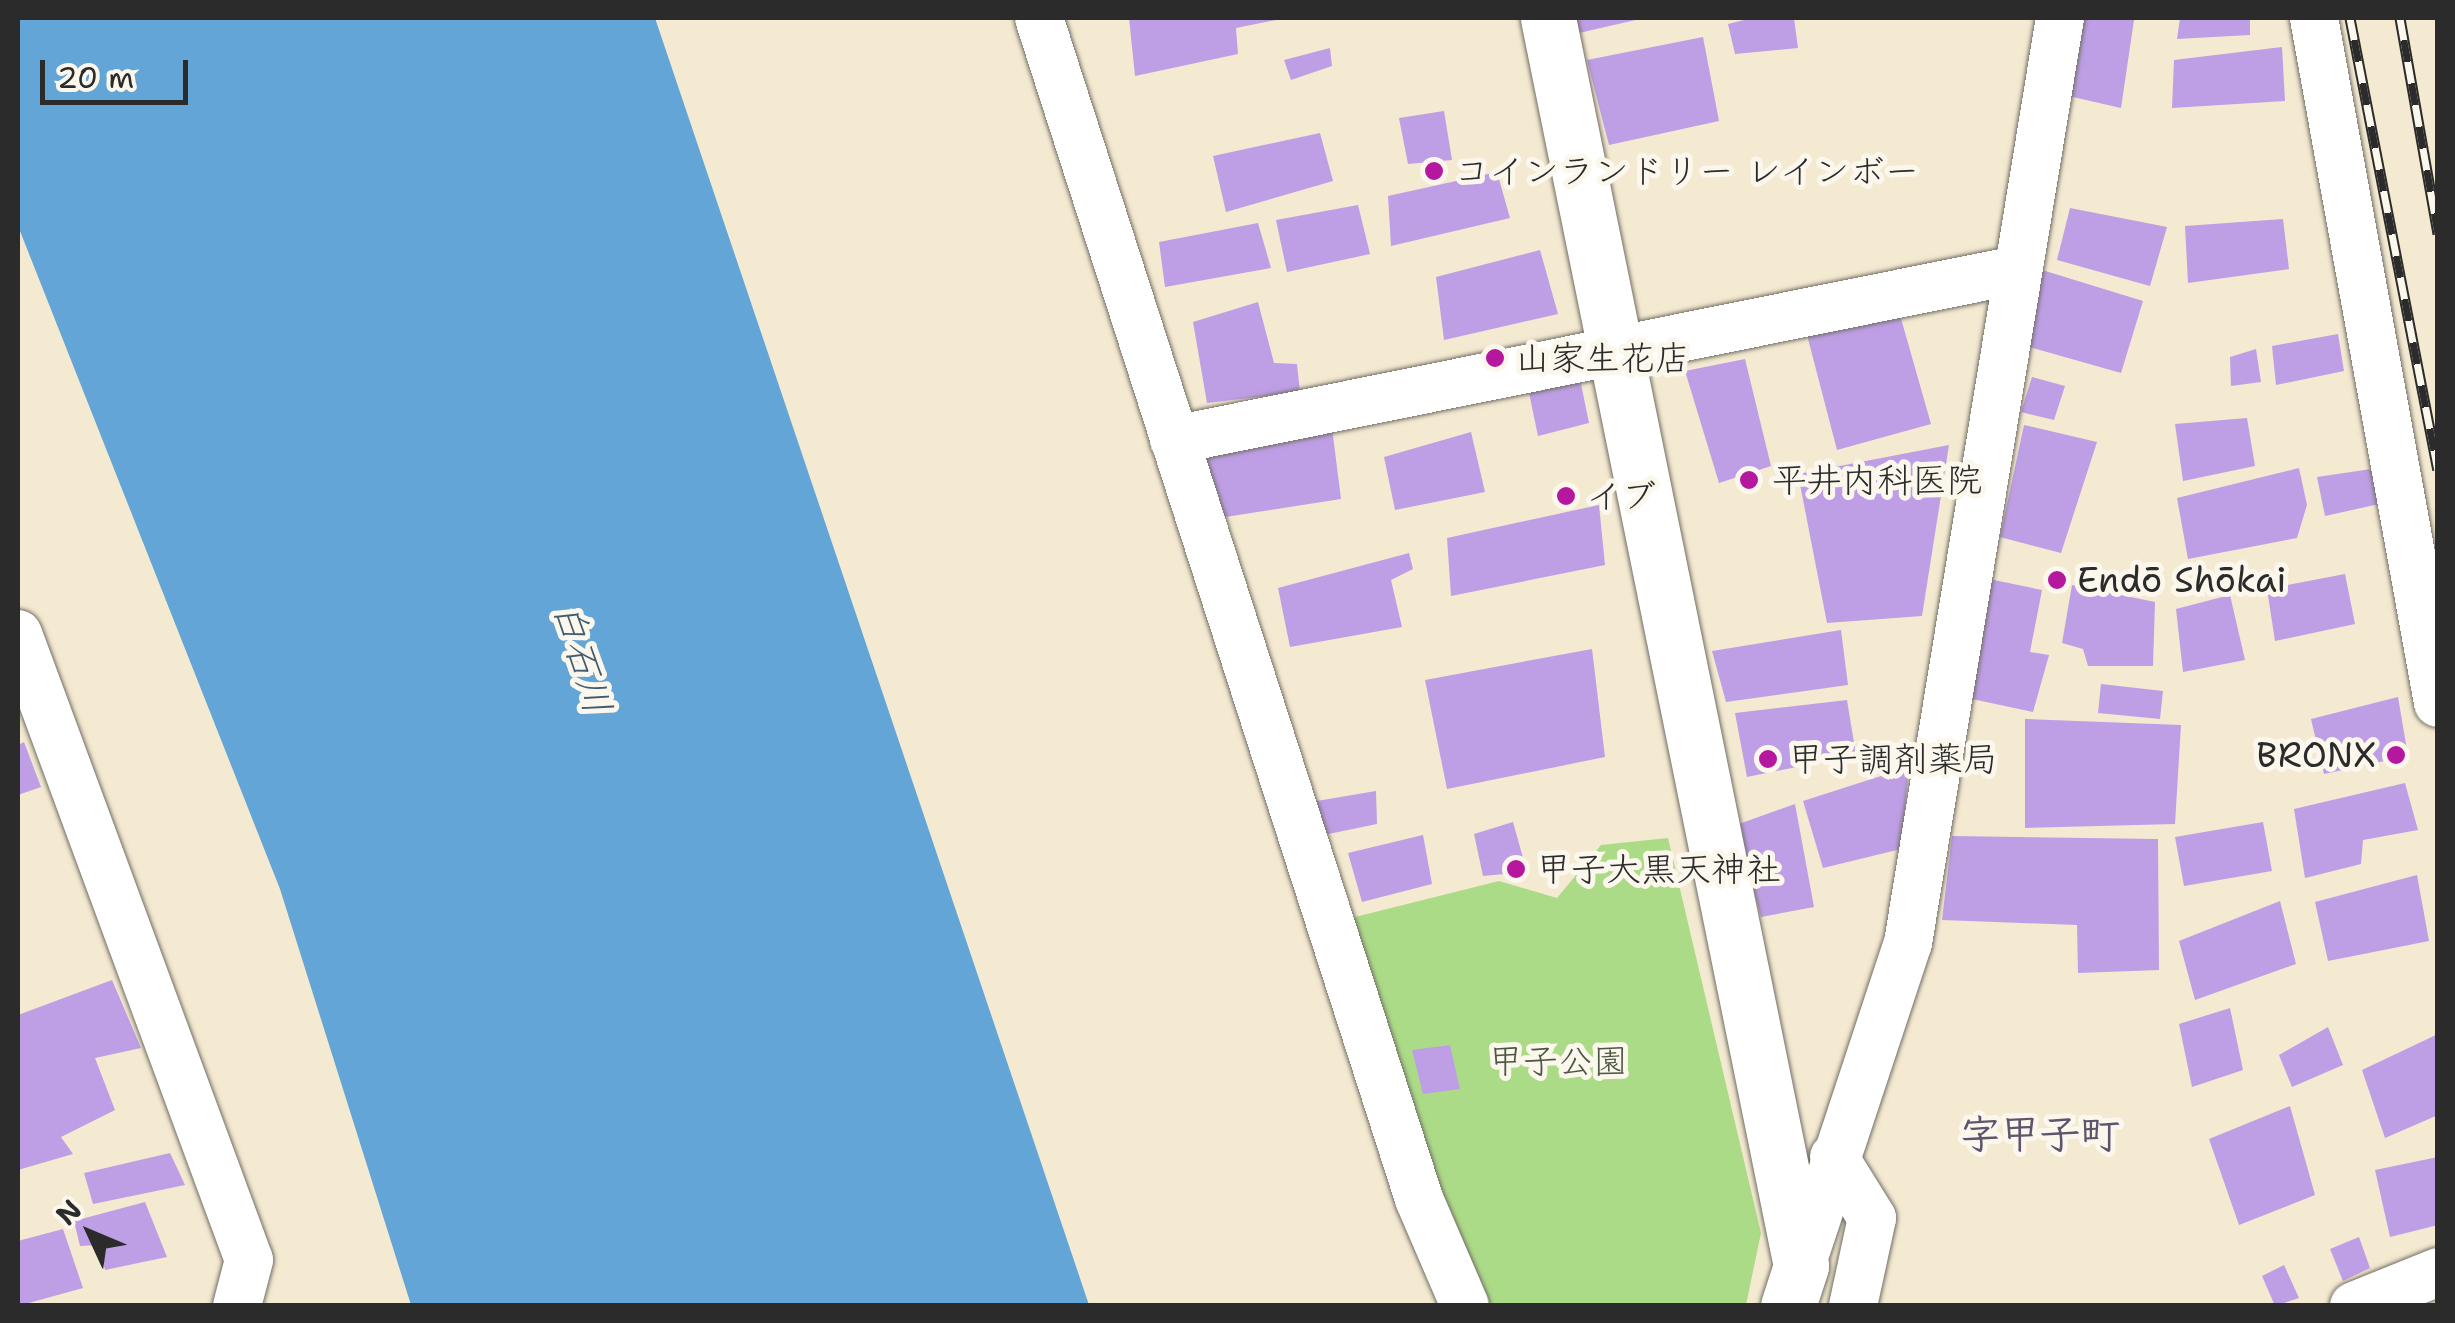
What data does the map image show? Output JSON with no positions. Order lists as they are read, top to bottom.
{
  "districts": ["字甲子町"],
  "water": ["白石川"],
  "parks": ["甲子公園"],
  "places": [
    "コインランドリー レインボー",
    "山家生花店",
    "平井内科医院",
    "イブ",
    "Endō Shōkai",
    "BRONX",
    "甲子調剤薬局",
    "甲子大黒天神社"
  ],
  "scale_bar": "20 m",
  "north": "top left"
}
